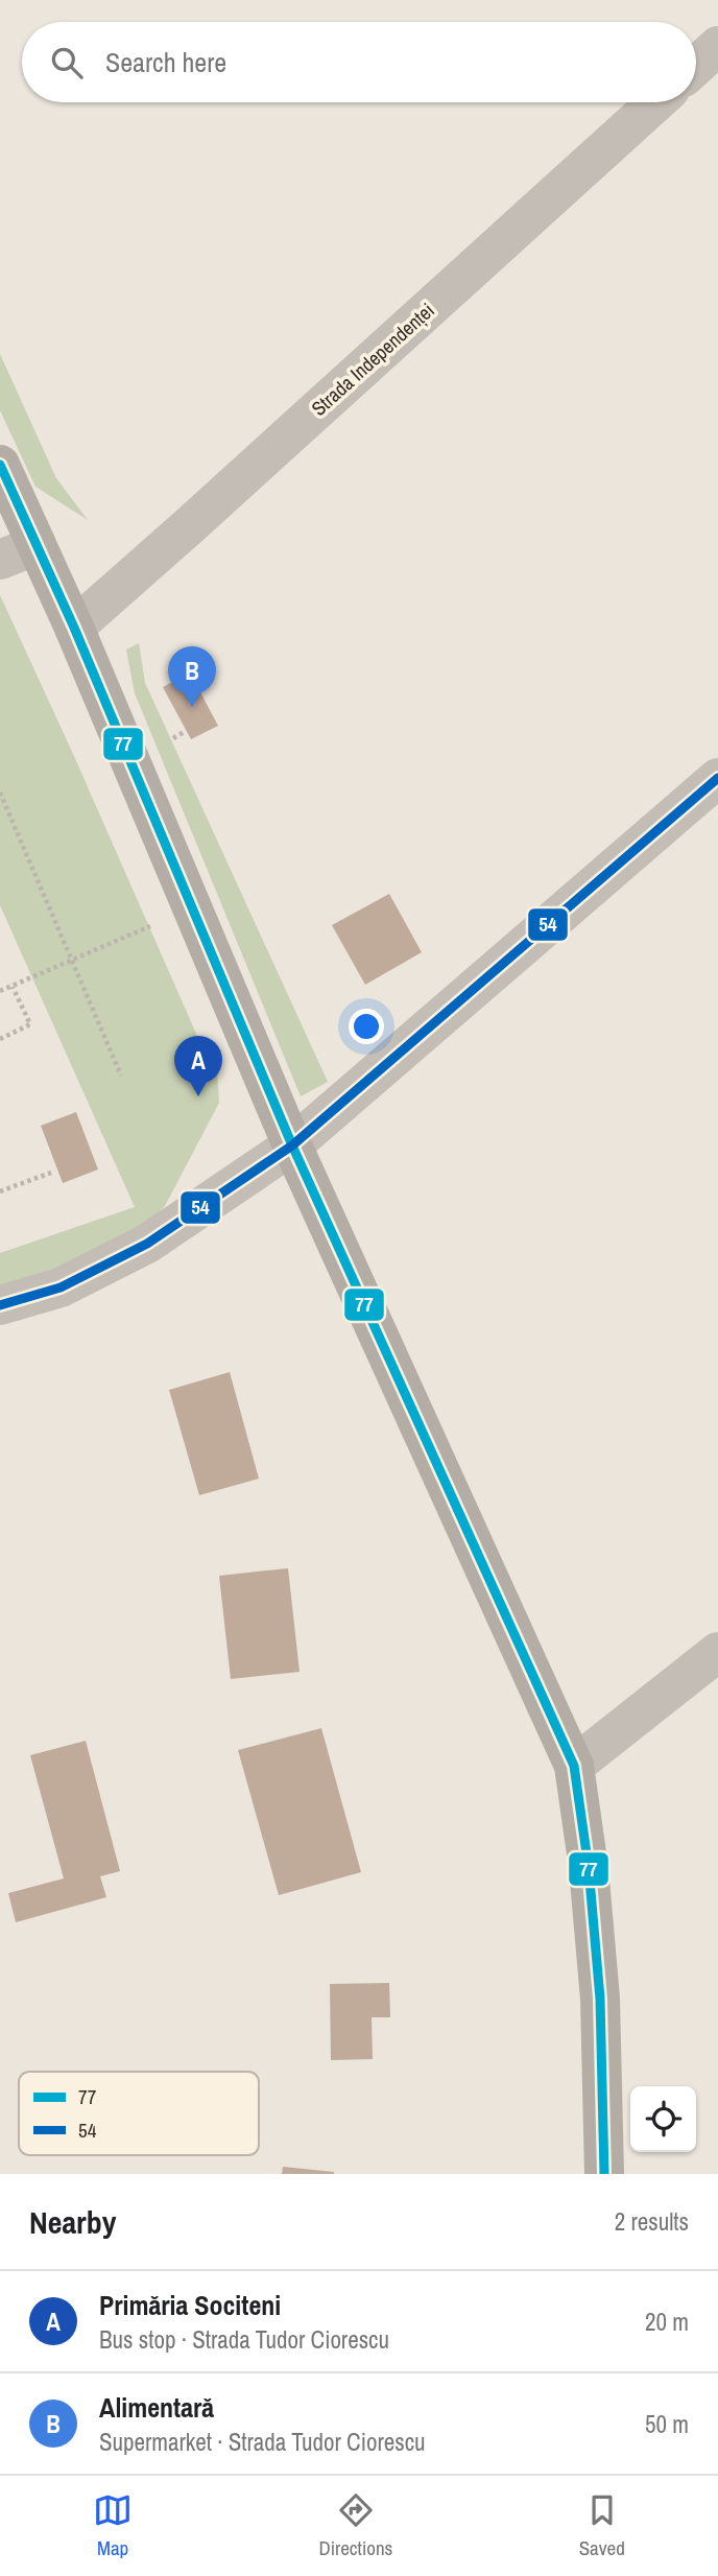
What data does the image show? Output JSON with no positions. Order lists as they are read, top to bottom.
{
  "streets": {
    "street": ["Strada Independenței"]
  },
  "lines": ["transit line 77", "transit line 54"],
  "legend": ["77", "54"],
  "page": {
    "search": "Search here",
    "pins": ["B", "A"],
    "heading": ["Nearby", "2 results"],
    "list": [
      {
        "mark": "A",
        "name": "Primăria Sociteni",
        "note": "Bus stop · Strada Tudor Ciorescu",
        "value": "20 m"
      },
      {
        "mark": "B",
        "name": "Alimentară",
        "note": "Supermarket · Strada Tudor Ciorescu",
        "value": "50 m"
      }
    ],
    "nav": ["Map", "Directions", "Saved"]
  }
}
